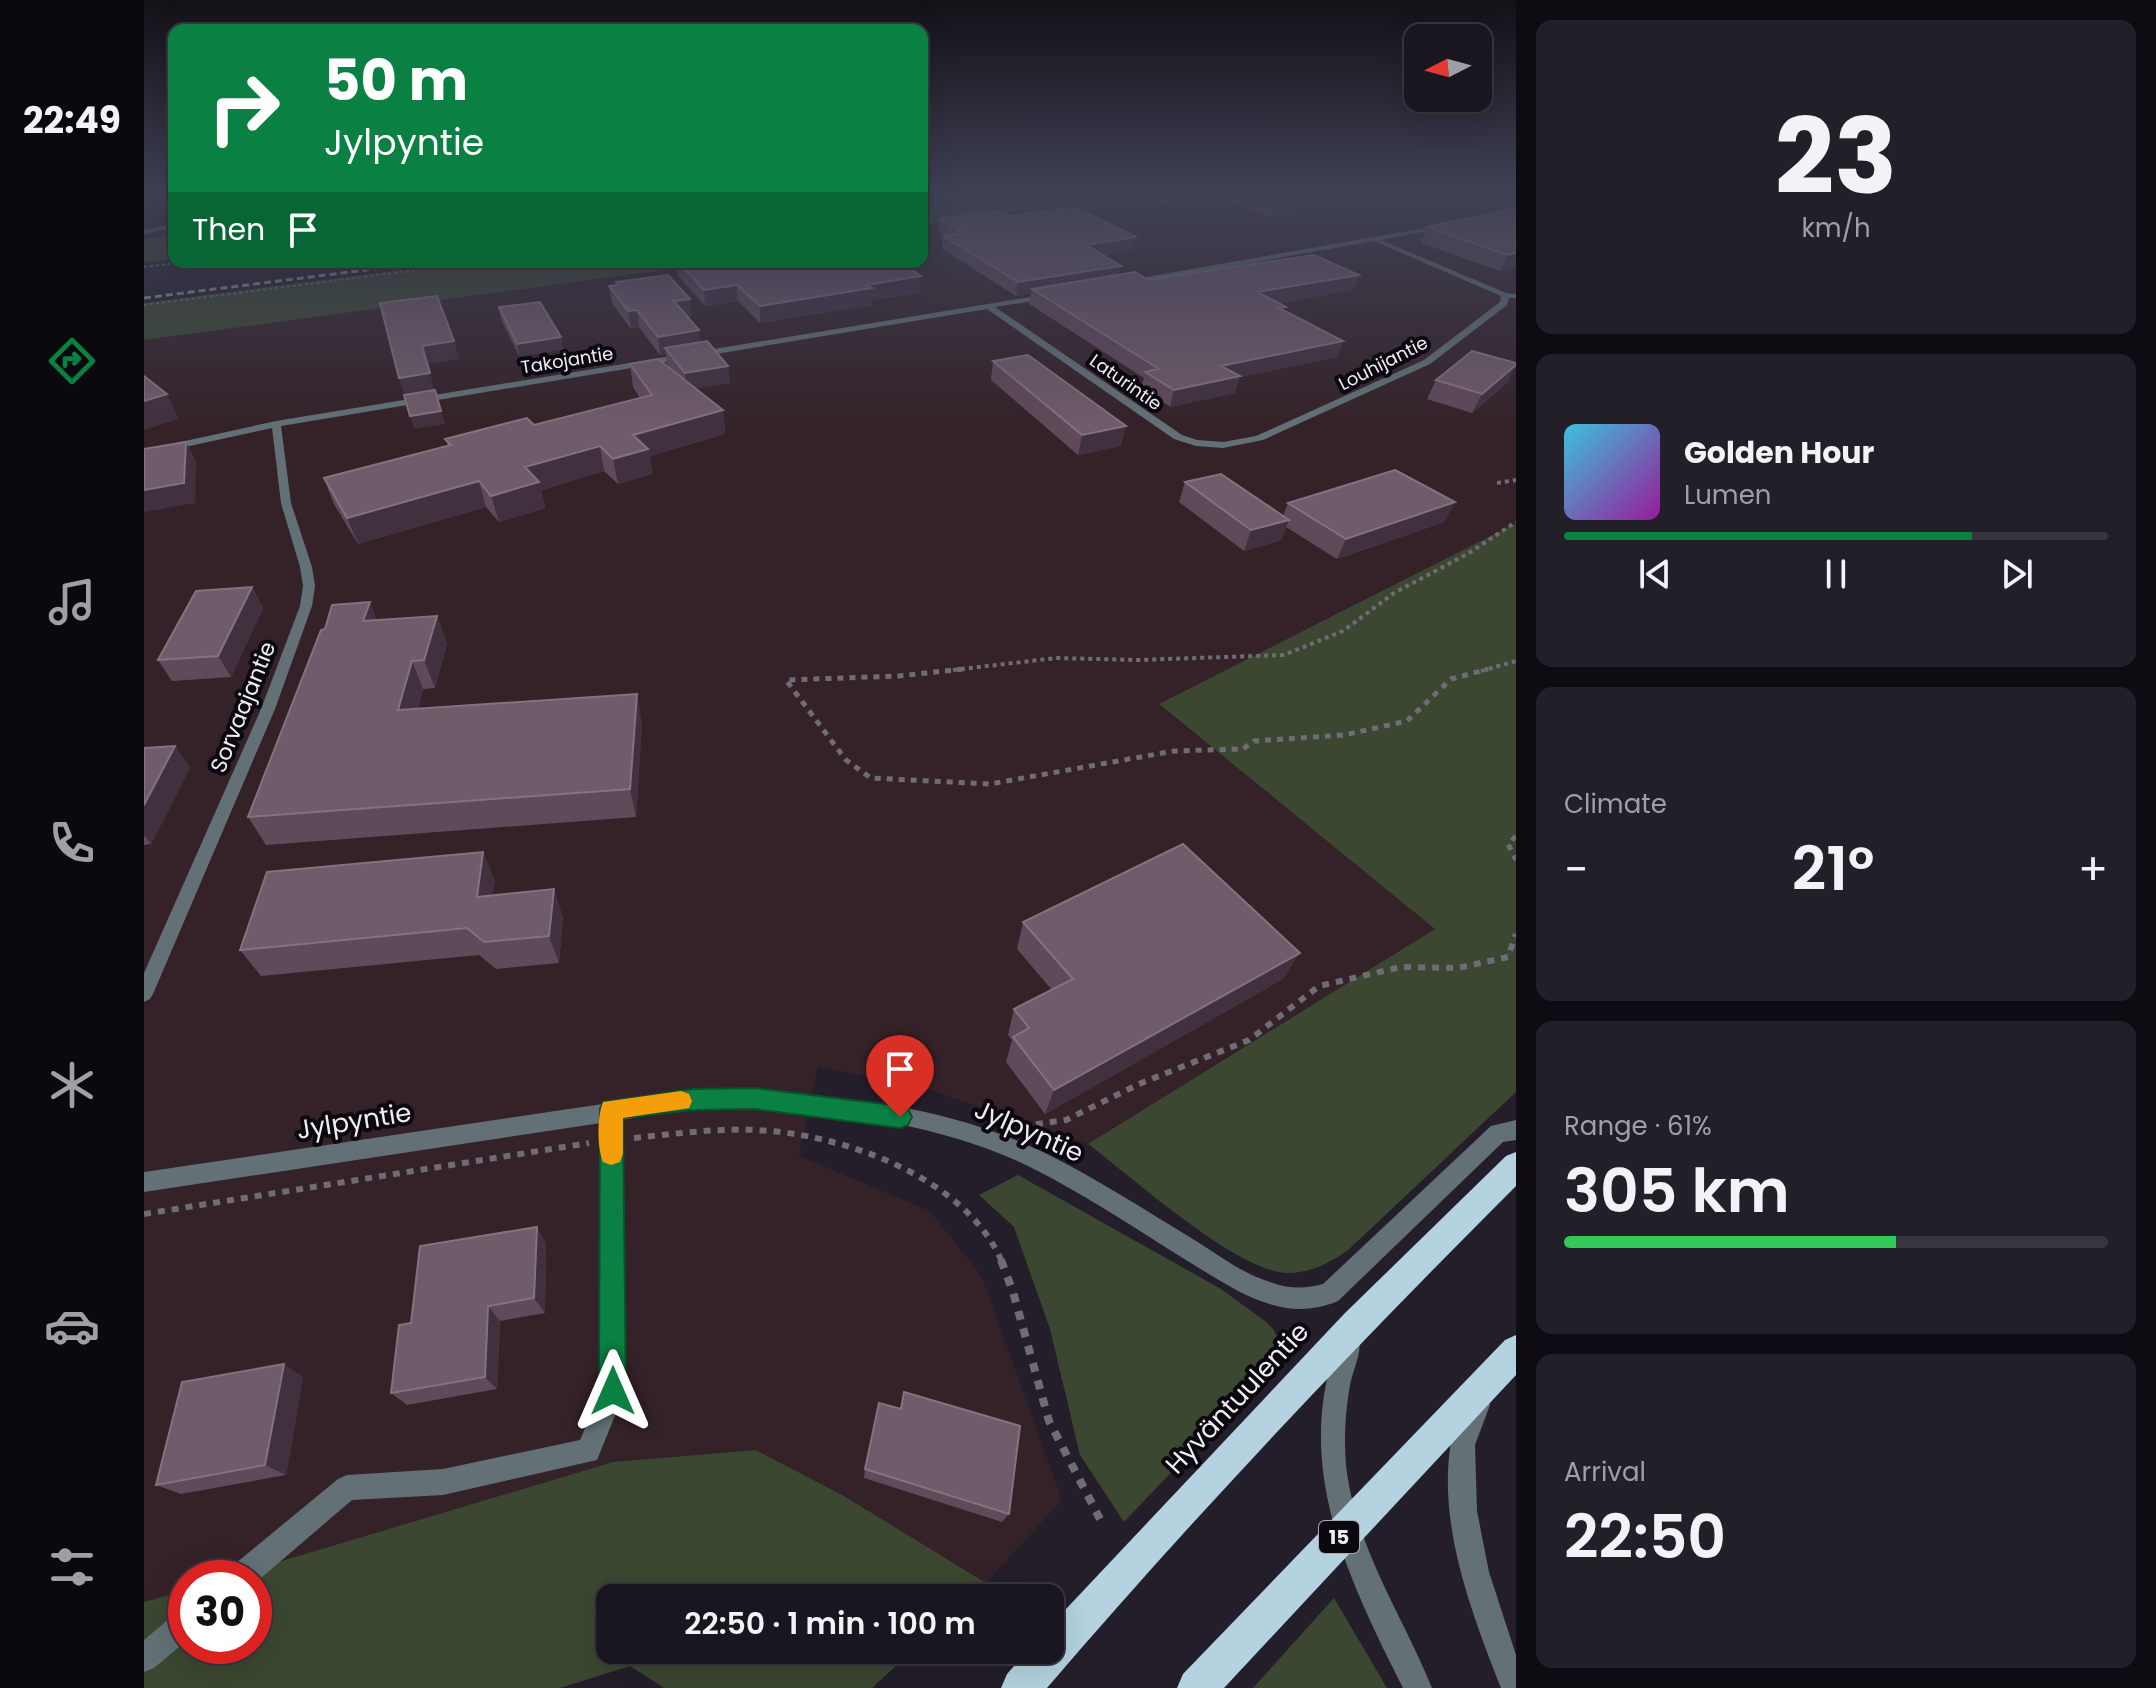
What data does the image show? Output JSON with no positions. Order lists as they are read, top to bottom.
{
  "streets": {
    "highway": ["Hyväntuulentie", "15"],
    "street": [
      "Takojantie",
      "Louhijantie",
      "Laturintie",
      "Sorvaajantie",
      "Jylpyntie"
    ]
  },
  "crossings": [
    ["Takojantie", "Laturintie"],
    ["Takojantie", "Sorvaajantie"],
    ["Louhijantie", "Laturintie"]
  ],
  "north": "left",
  "page": {
    "tabs": "22:49",
    "tile": [
      ["23", "km/h"],
      "Climate",
      ["Range · 61%", "305 km"],
      ["Arrival", "22:50"]
    ],
    "turn": ["50 m", "Jylpyntie"],
    "then": "Then",
    "song": ["Golden Hour", "Lumen"],
    "heat": ["−", "21°", "+"],
    "limit": "30",
    "trip": "22:50 · 1 min · 100 m"
  }
}
